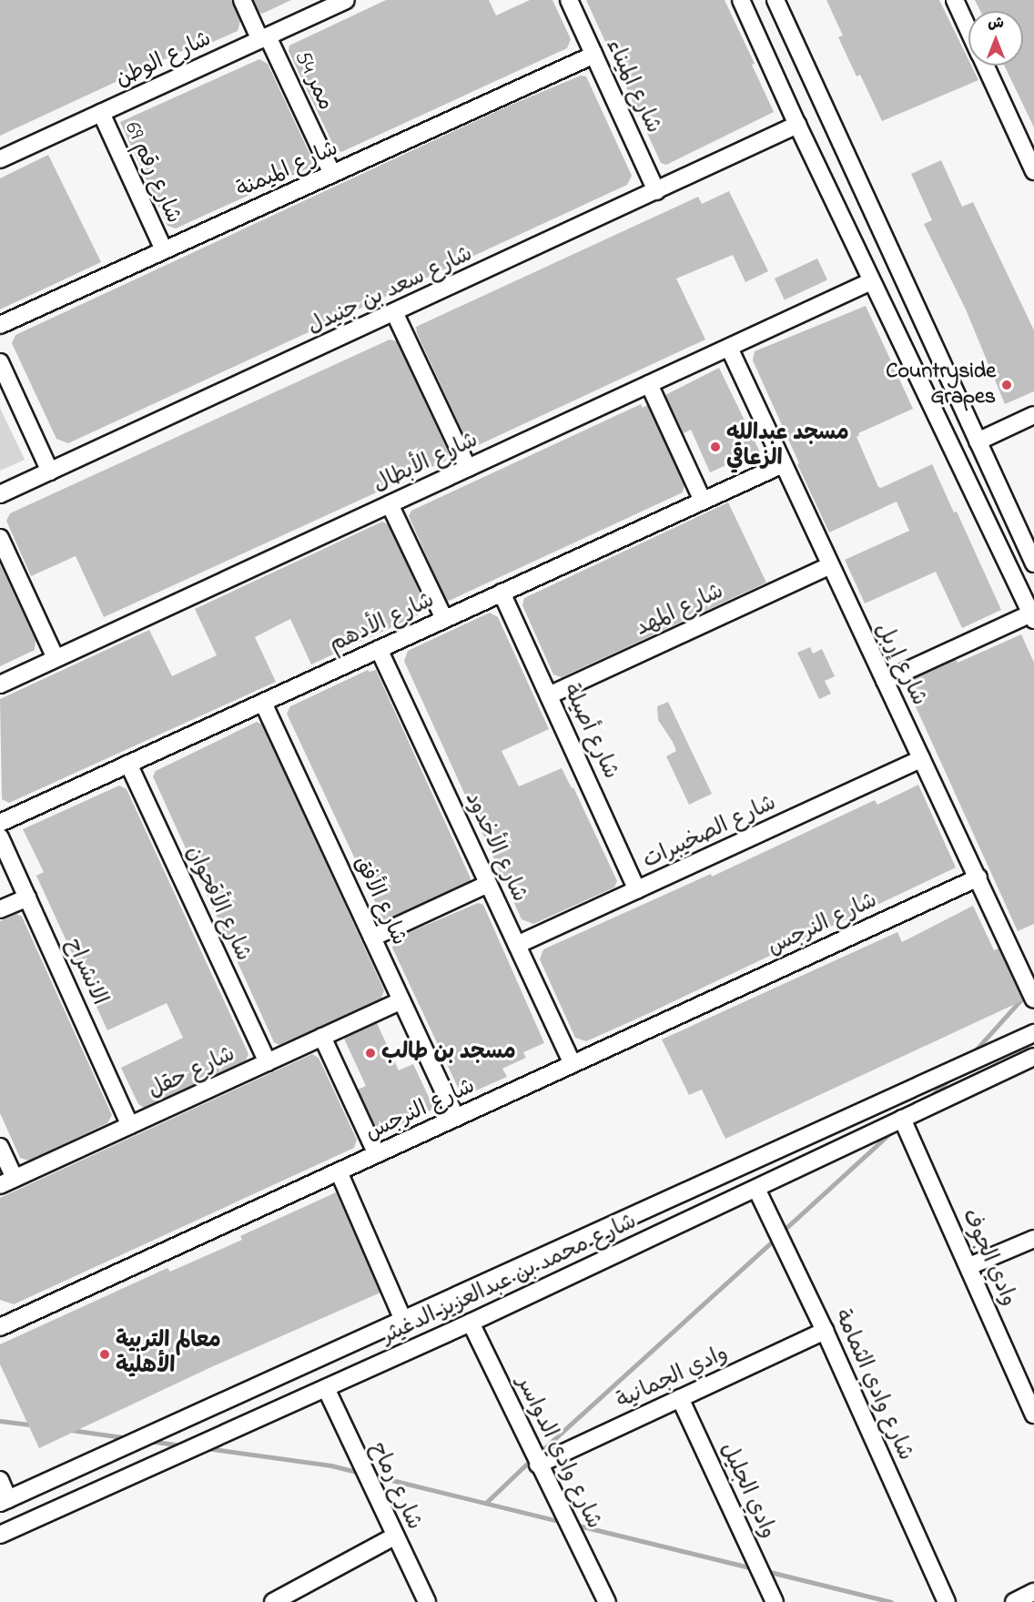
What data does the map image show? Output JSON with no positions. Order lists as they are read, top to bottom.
{
  "streets": {
    "street": [
      "شارع الوطن",
      "ممر 54",
      "شارع الميناء",
      "شارع الميمنة",
      "شارع رقم 69",
      "شارع سعد بن جنيدل",
      "شارع الأبطال",
      "شارع المهد",
      "شارع الأدهم",
      "شارع إربل",
      "شارع أصيلة",
      "شارع الصخيبرات",
      "شارع الأخدود",
      "شارع الأفق",
      "شارع الأقحوان",
      "شارع النرجس",
      "الانشراح",
      "شارع حقل",
      "وادي الجوف",
      "شارع محمد بن عبدالعزيز الدغيثر",
      "وادي الجمانية",
      "شارع وادي الثمامة",
      "شارع وادي الدواسر",
      "شارع رماح",
      "وادي الجليل"
    ]
  },
  "crossings": [
    ["شارع الوطن", "ممر 54"],
    ["شارع الوطن", "شارع رقم 69"],
    ["ممر 54", "شارع الميمنة"],
    ["شارع الميناء", "شارع الميمنة"],
    ["شارع الميناء", "شارع سعد بن جنيدل"],
    ["شارع الميمنة", "شارع رقم 69"],
    ["شارع الأبطال", "شارع إربل"],
    ["شارع المهد", "شارع إربل"],
    ["شارع المهد", "شارع أصيلة"],
    ["شارع الأدهم", "شارع إربل"],
    ["شارع الأدهم", "شارع أصيلة"],
    ["شارع الأدهم", "شارع الأخدود"],
    ["شارع الأدهم", "شارع الأفق"],
    ["شارع الأدهم", "شارع الأقحوان"],
    ["شارع إربل", "شارع الصخيبرات"],
    ["شارع إربل", "شارع النرجس"],
    ["شارع أصيلة", "شارع الصخيبرات"],
    ["شارع الصخيبرات", "شارع الأخدود"],
    ["شارع الأخدود", "شارع النرجس"],
    ["شارع الأفق", "شارع النرجس"],
    ["شارع الأفق", "شارع حقل"],
    ["شارع الأقحوان", "شارع حقل"],
    ["الانشراح", "شارع حقل"],
    ["وادي الجوف", "شارع محمد بن عبدالعزيز الدغيثر"],
    ["شارع محمد بن عبدالعزيز الدغيثر", "شارع وادي الثمامة"],
    ["شارع محمد بن عبدالعزيز الدغيثر", "شارع وادي الدواسر"],
    ["شارع محمد بن عبدالعزيز الدغيثر", "شارع رماح"],
    ["وادي الجمانية", "شارع وادي الثمامة"],
    ["وادي الجمانية", "شارع وادي الدواسر"],
    ["وادي الجمانية", "وادي الجليل"]
  ],
  "places": [
    "Countryside Grapes",
    "مسجد عبدالله الزعاقي",
    "مسجد بن طالب",
    "معالم التربية الأهلية"
  ],
  "north": "top"
}
